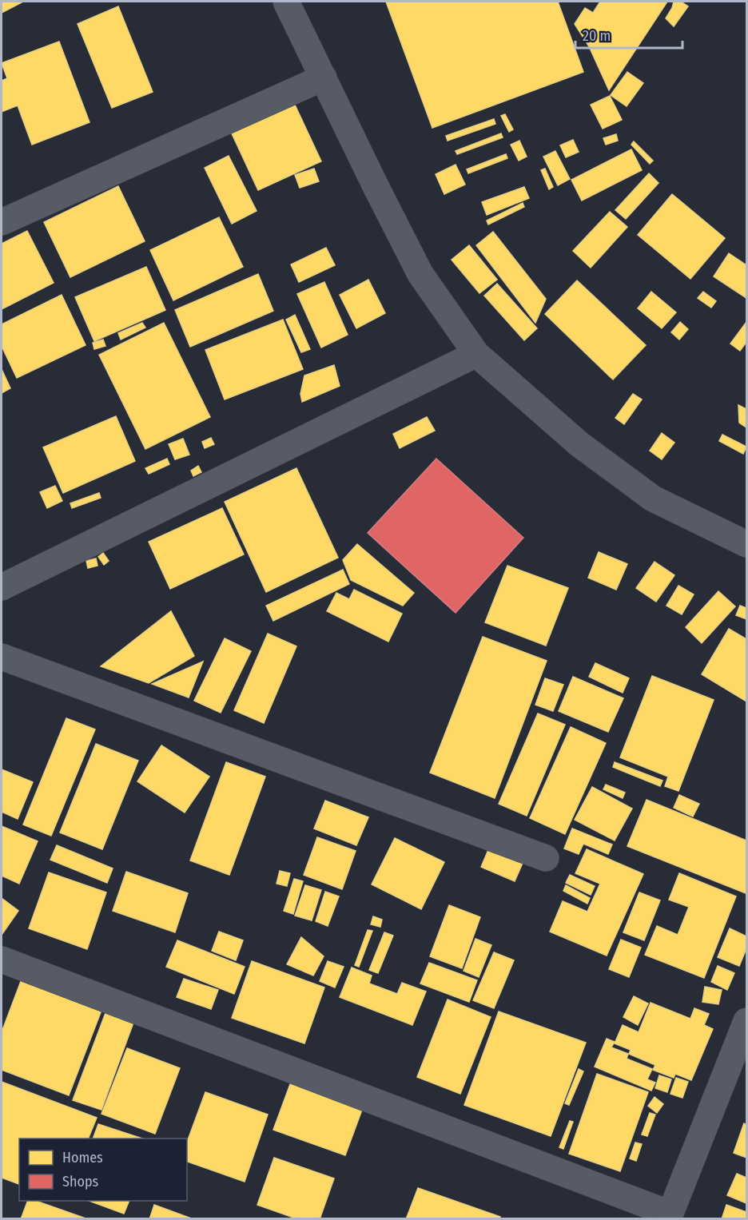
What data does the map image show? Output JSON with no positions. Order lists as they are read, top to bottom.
{
  "legend": ["Homes", "Shops"],
  "scale_bar": "20 m"
}
